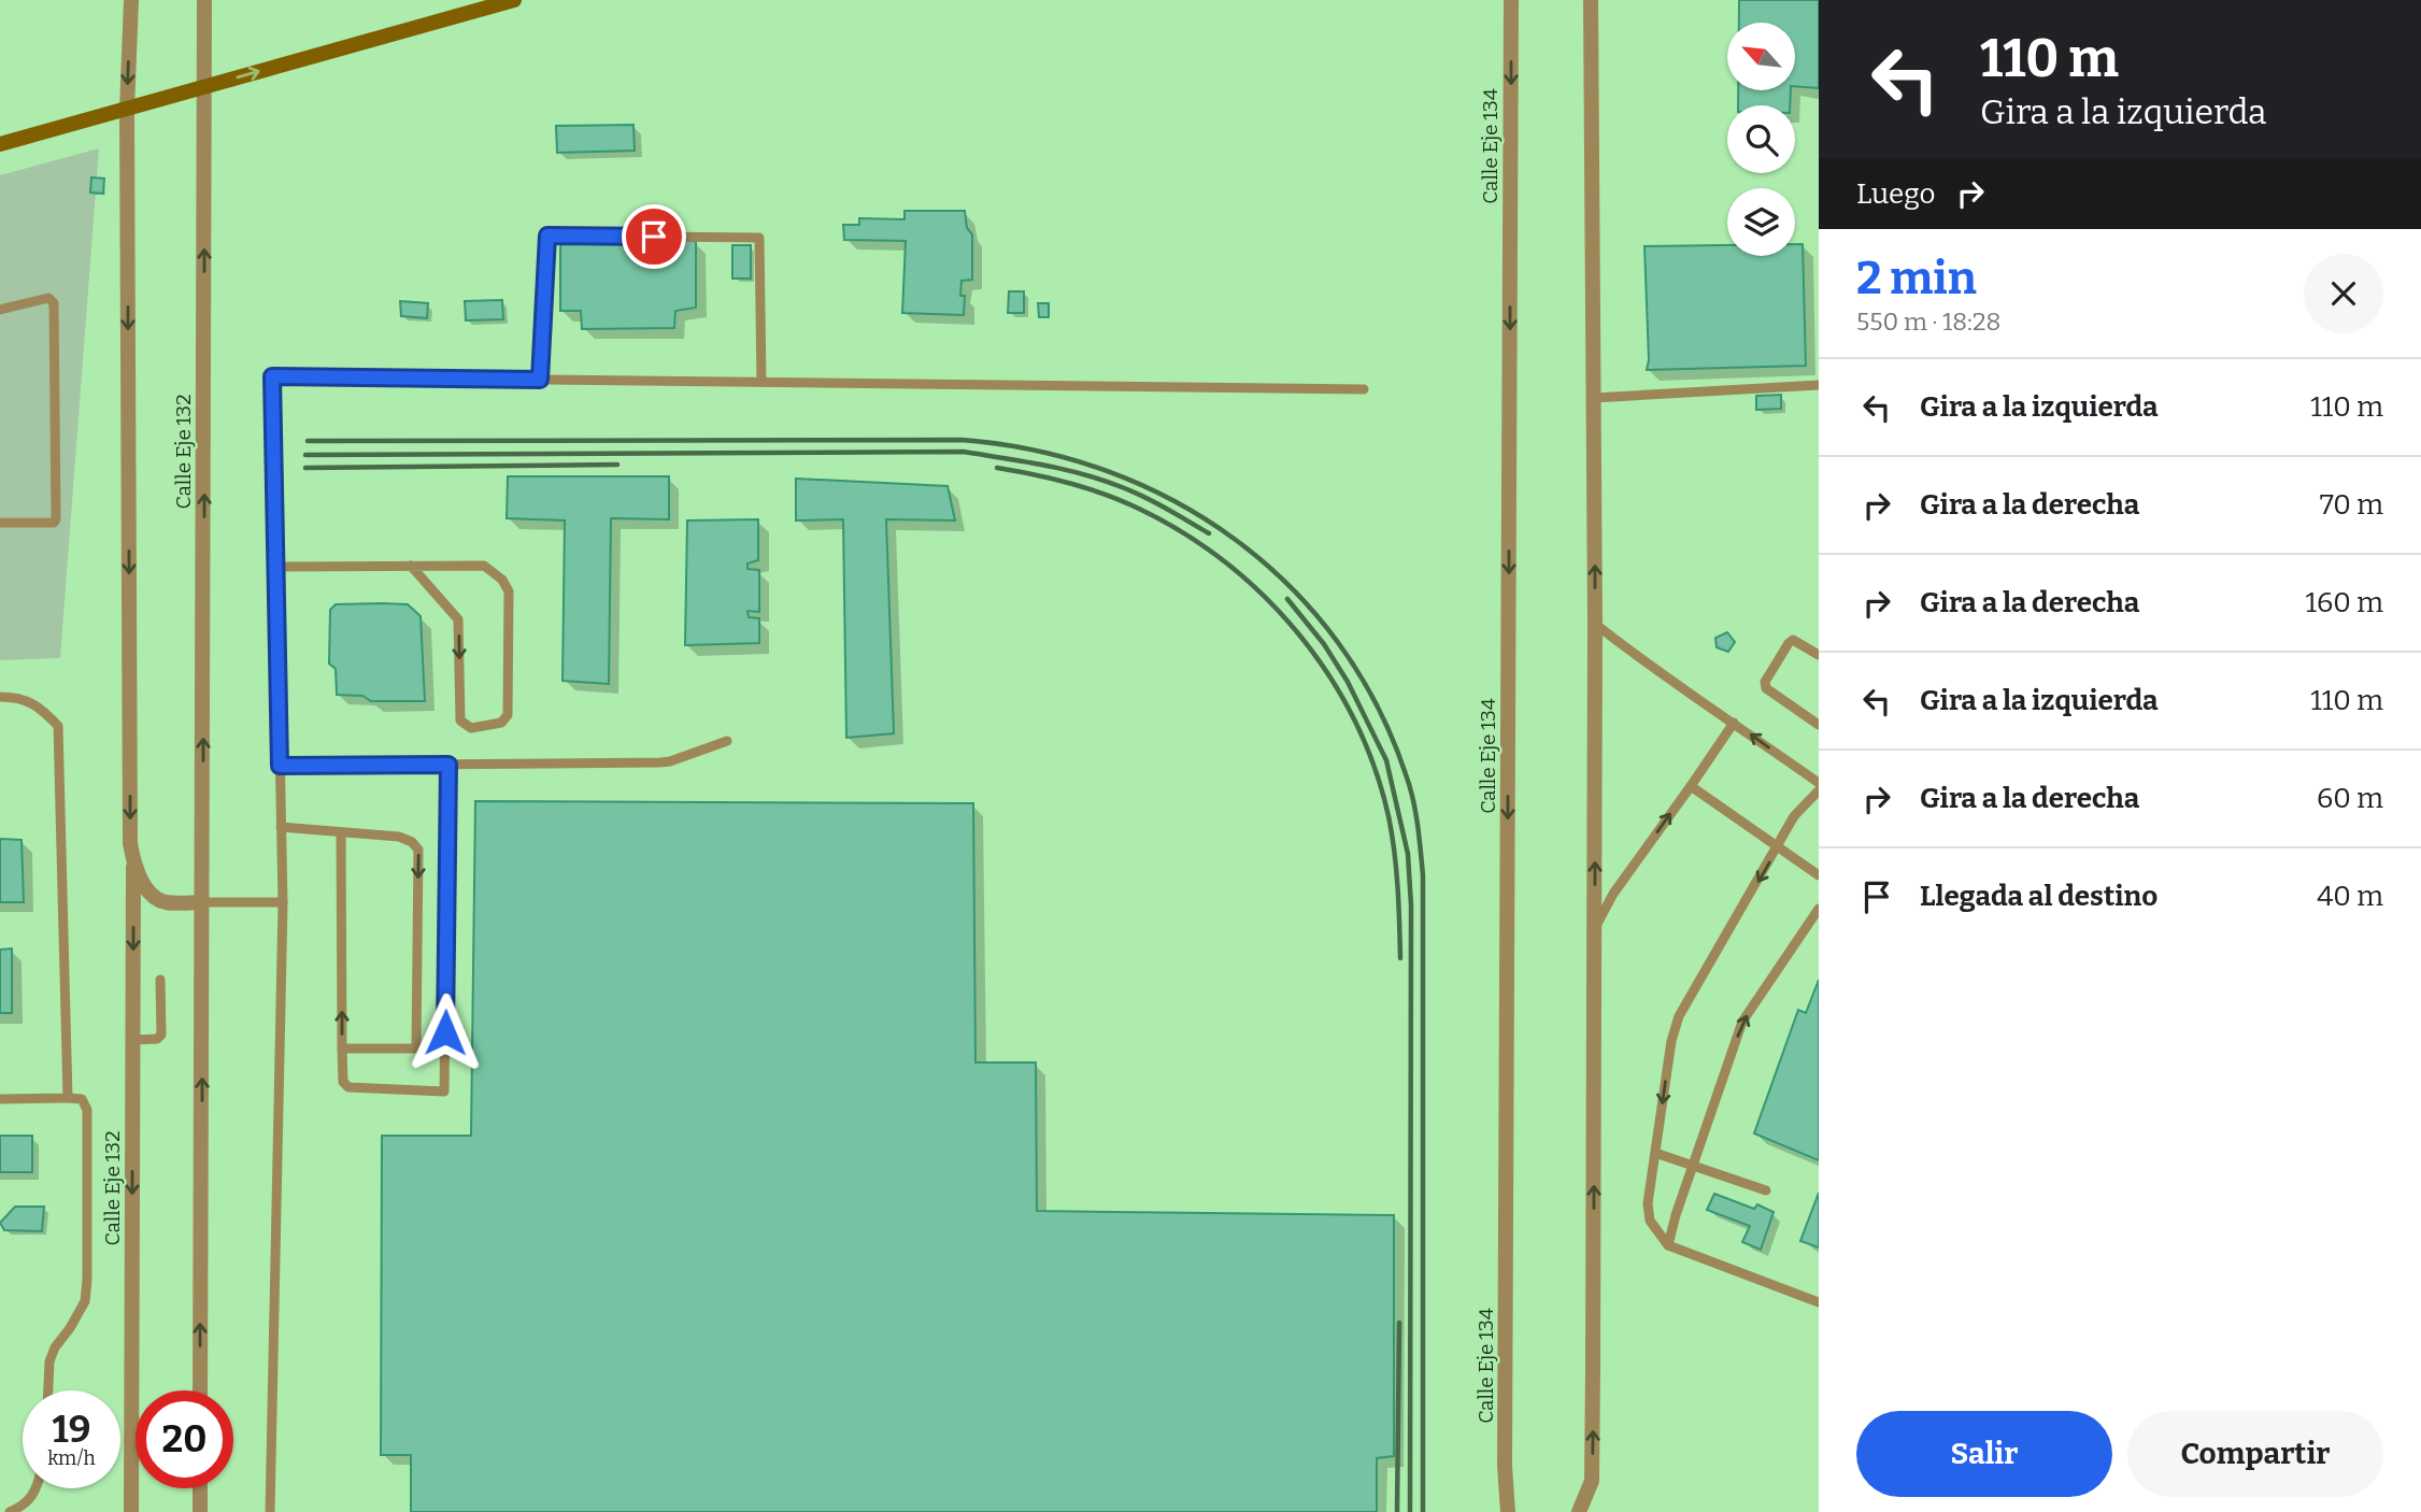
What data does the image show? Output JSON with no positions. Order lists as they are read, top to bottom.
{
  "streets": {
    "street": ["Calle Eje 134", "Calle Eje 132"]
  },
  "north": "top left",
  "page": {
    "turn": ["110 m", "Gira a la izquierda"],
    "then": "Luego",
    "heading": ["2 min", "550 m · 18:28"],
    "list": [
      {
        "name": "Gira a la izquierda",
        "value": "110 m"
      },
      {
        "name": "Gira a la derecha",
        "value": "70 m"
      },
      {
        "name": "Gira a la derecha",
        "value": "160 m"
      },
      {
        "name": "Gira a la izquierda",
        "value": "110 m"
      },
      {
        "name": "Gira a la derecha",
        "value": "60 m"
      },
      {
        "name": "Llegada al destino",
        "value": "40 m"
      }
    ],
    "speed": "19 km/h",
    "limit": "20",
    "buttons": ["Salir", "Compartir"]
  }
}
